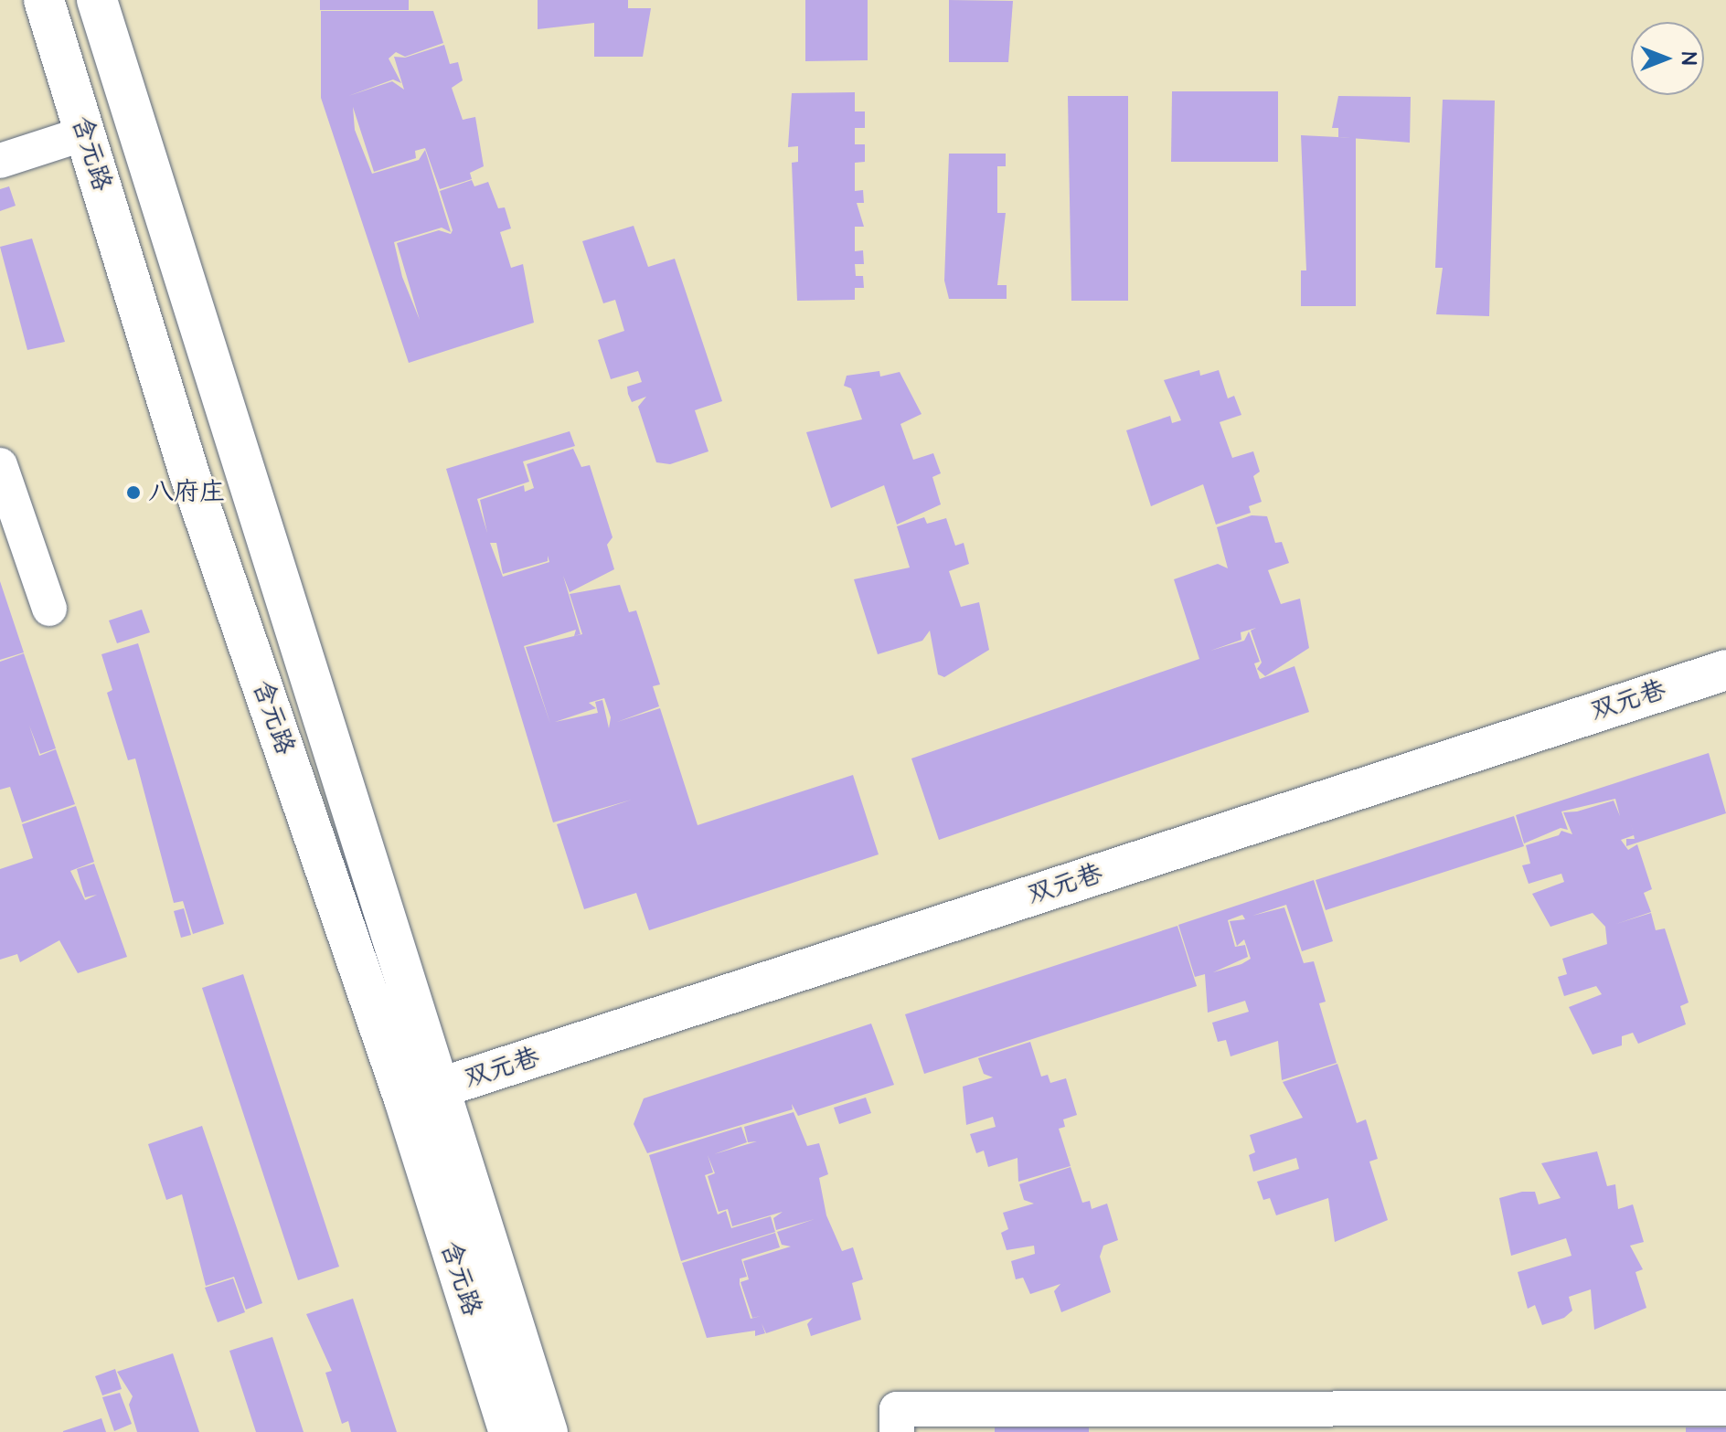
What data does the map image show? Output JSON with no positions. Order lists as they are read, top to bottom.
{
  "streets": {
    "main road": ["含元路", "双元巷"]
  },
  "crossings": [
    ["含元路", "双元巷"]
  ],
  "places": ["八府庄"],
  "north": "right"
}
